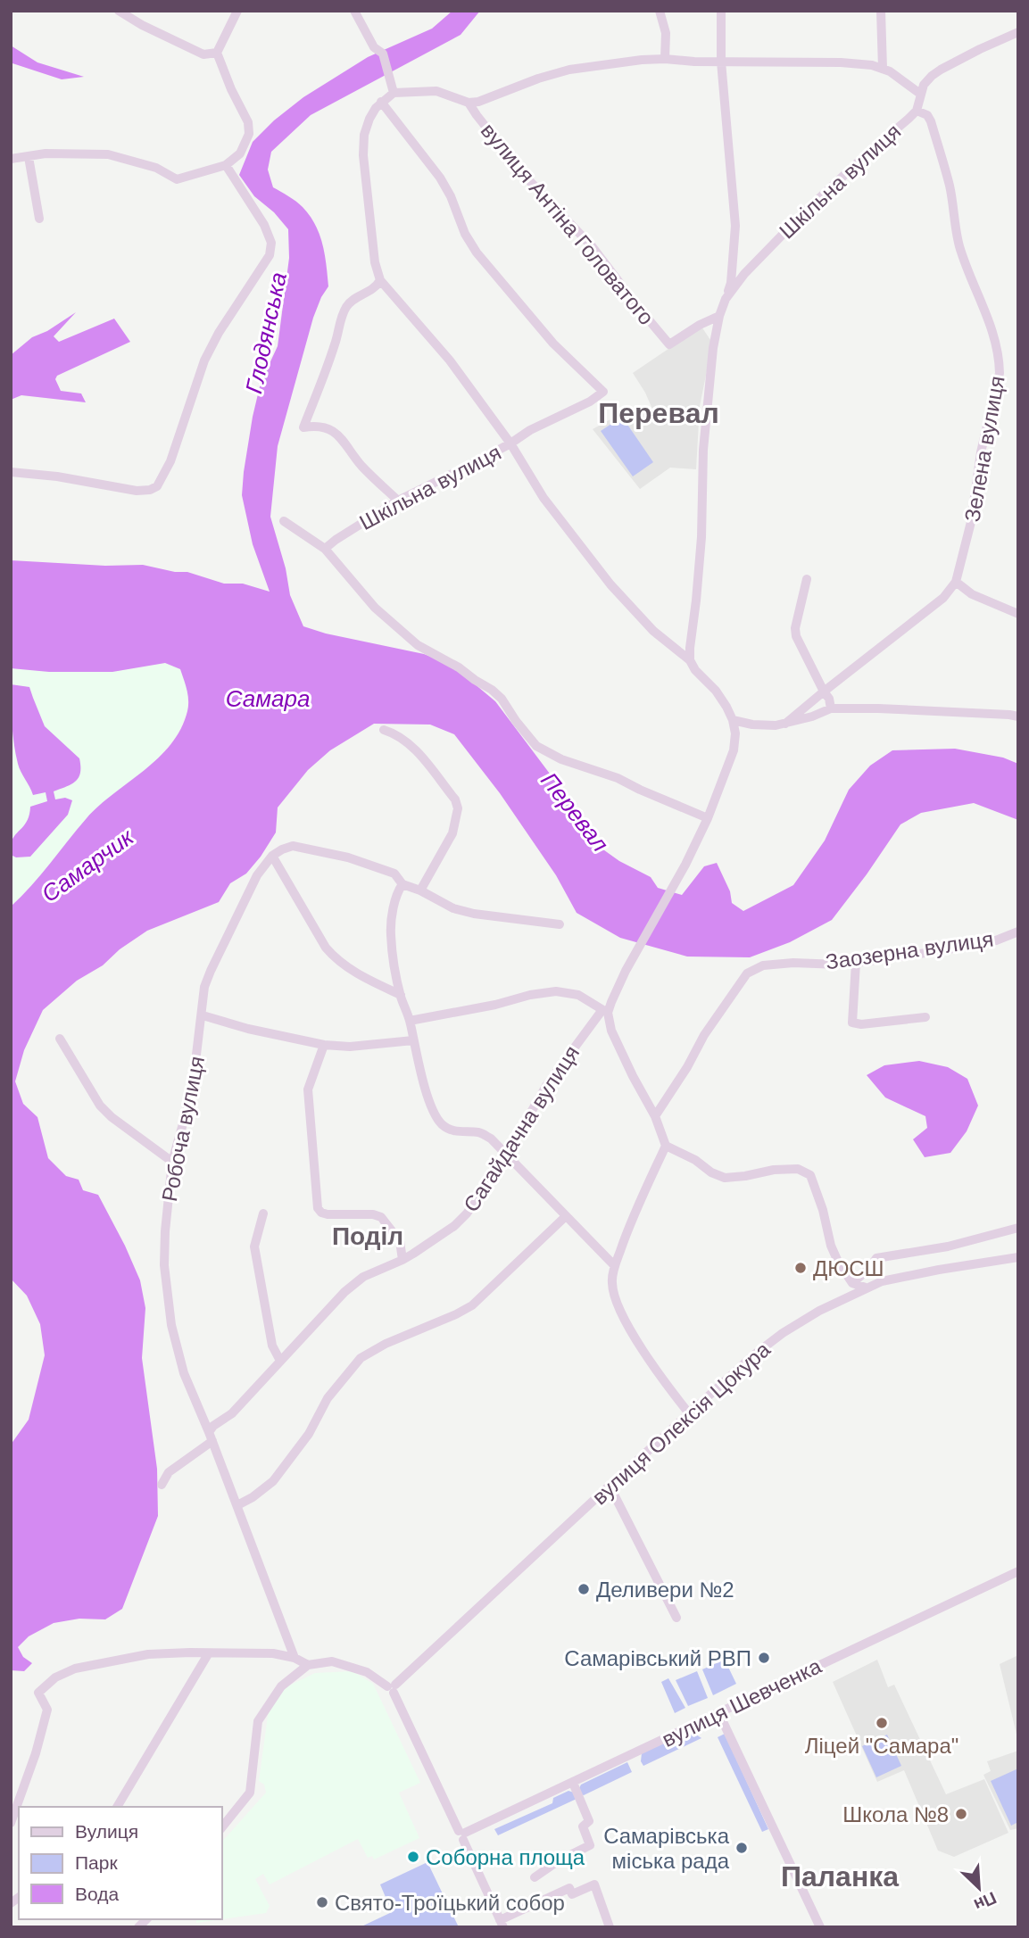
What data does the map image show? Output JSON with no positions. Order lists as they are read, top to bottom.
{
  "streets": {
    "street": [
      "Шкільна вулиця",
      "вулиця Антіна Головатого",
      "Зелена вулиця",
      "Заозерна вулиця",
      "Робоча вулиця",
      "Сагайдачна вулиця",
      "вулиця Олексія Цокура",
      "вулиця Шевченка"
    ]
  },
  "crossings": [
    ["Шкільна вулиця", "вулиця Антіна Головатого"],
    ["Шкільна вулиця", "Зелена вулиця"],
    ["Робоча вулиця", "Сагайдачна вулиця"]
  ],
  "districts": ["Перевал", "Поділ", "Паланка"],
  "water": [
    "Глодянська",
    "Самара",
    "Перевал",
    "Самарчик"
  ],
  "places": [
    "ДЮСШ",
    "Деливери №2",
    "Самарівський РВП",
    "Ліцей \"Самара\"",
    "Школа №8",
    "Самарівська міська рада",
    "Соборна площа",
    "Свято-Троїцький собор"
  ],
  "legend": ["Вулиця", "Парк", "Вода"],
  "north": "bottom right"
}
